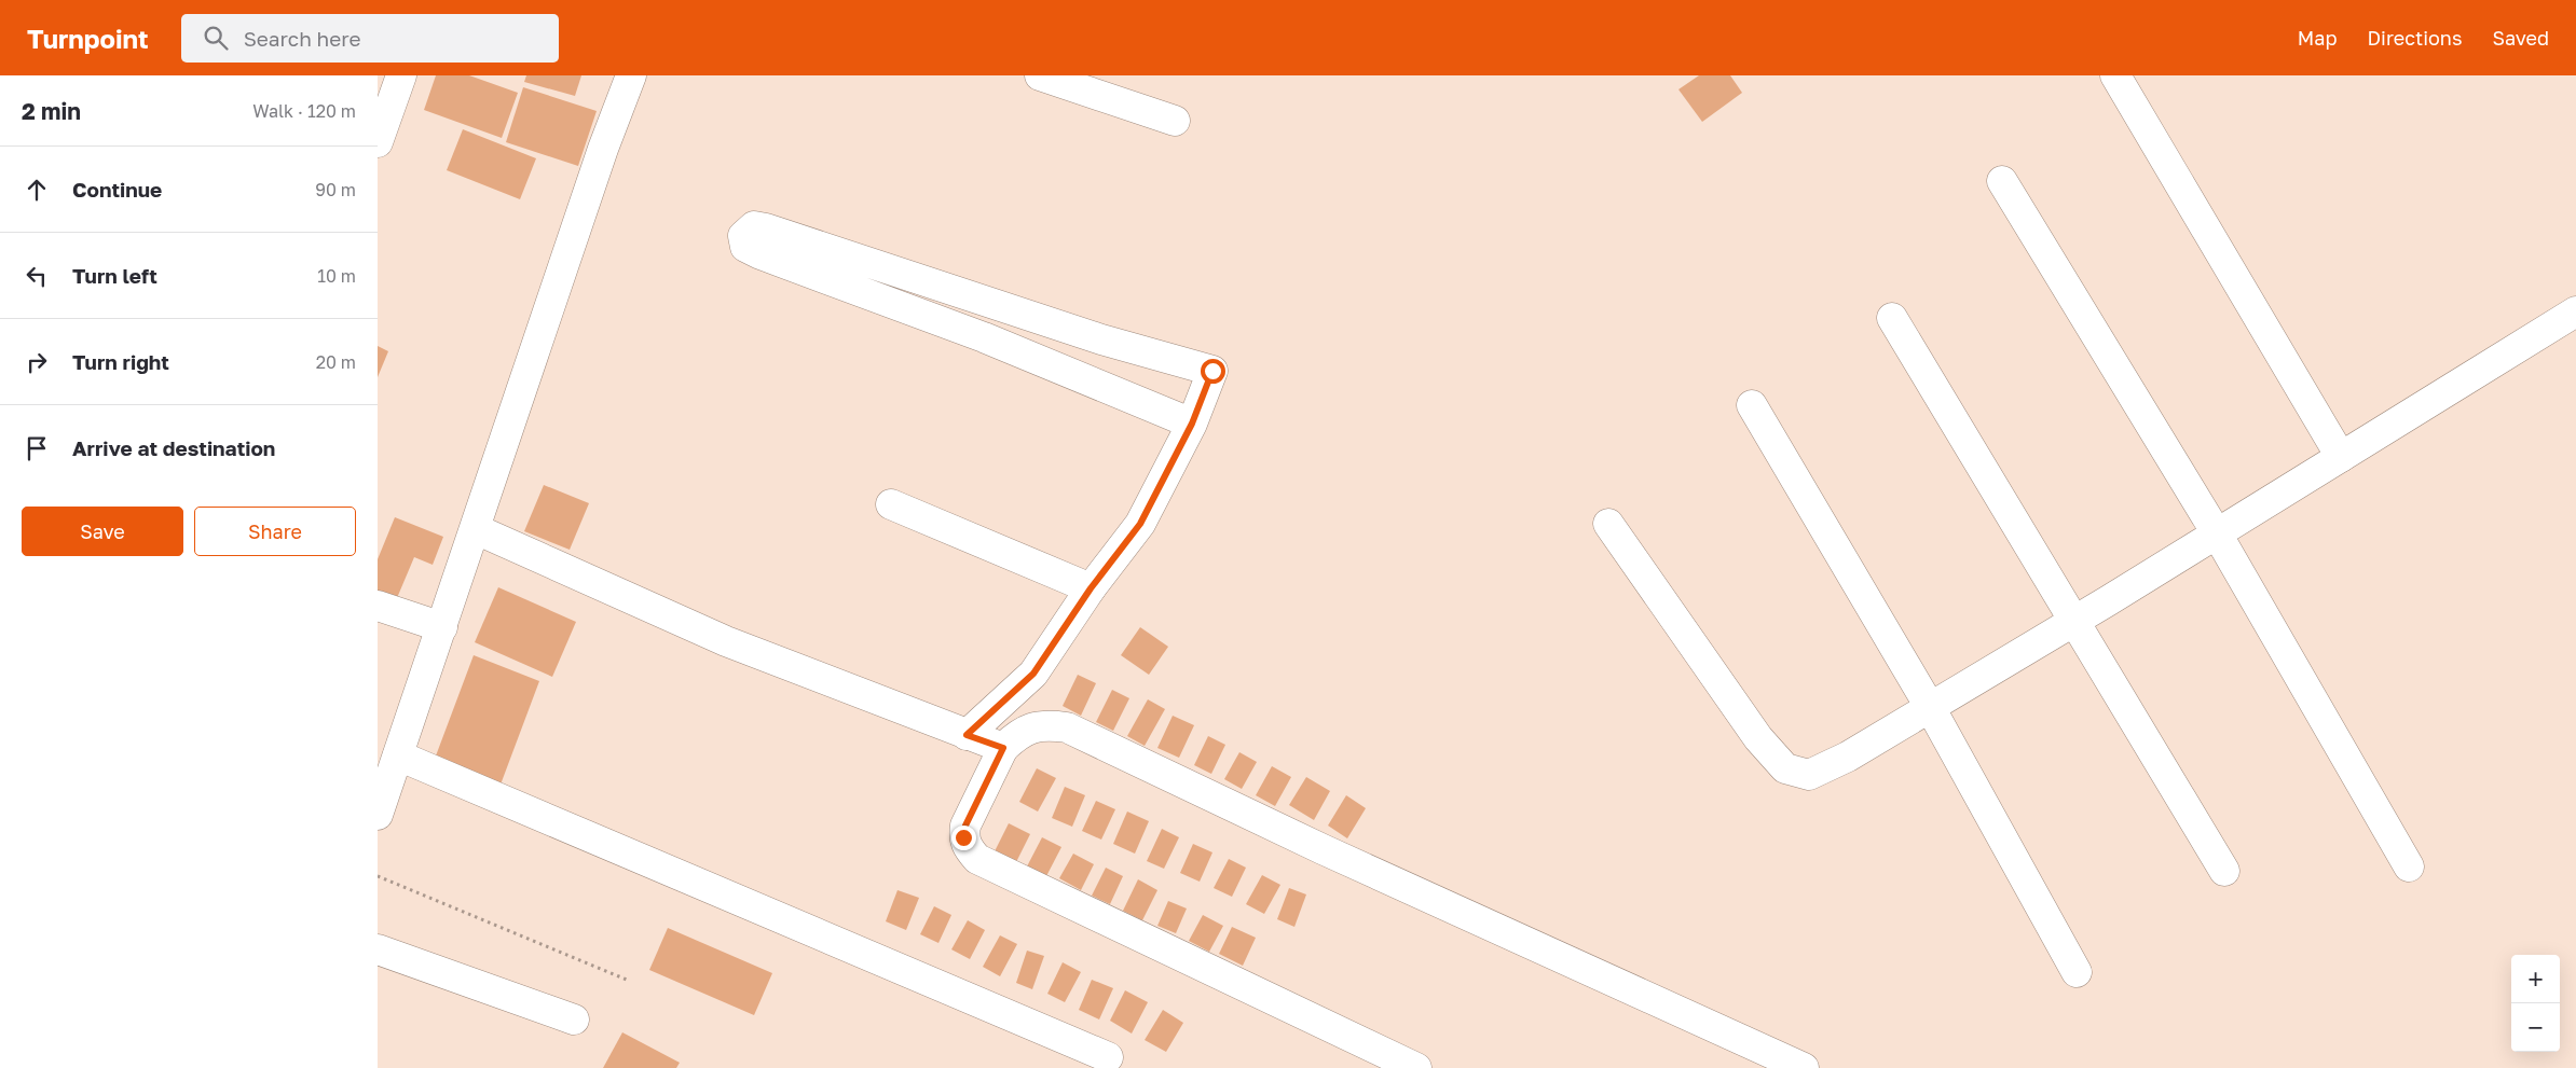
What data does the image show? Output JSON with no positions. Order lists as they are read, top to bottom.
{
  "page": {
    "header": "Turnpoint",
    "search": "Search here",
    "nav": ["Map", "Directions", "Saved"],
    "heading": ["2 min", "Walk · 120 m"],
    "list": [
      ["Continue", "90 m"],
      ["Turn left", "10 m"],
      ["Turn right", "20 m"],
      "Arrive at destination"
    ],
    "buttons": ["Save", "Share"],
    "map_buttons": ["+", "−"]
  }
}
